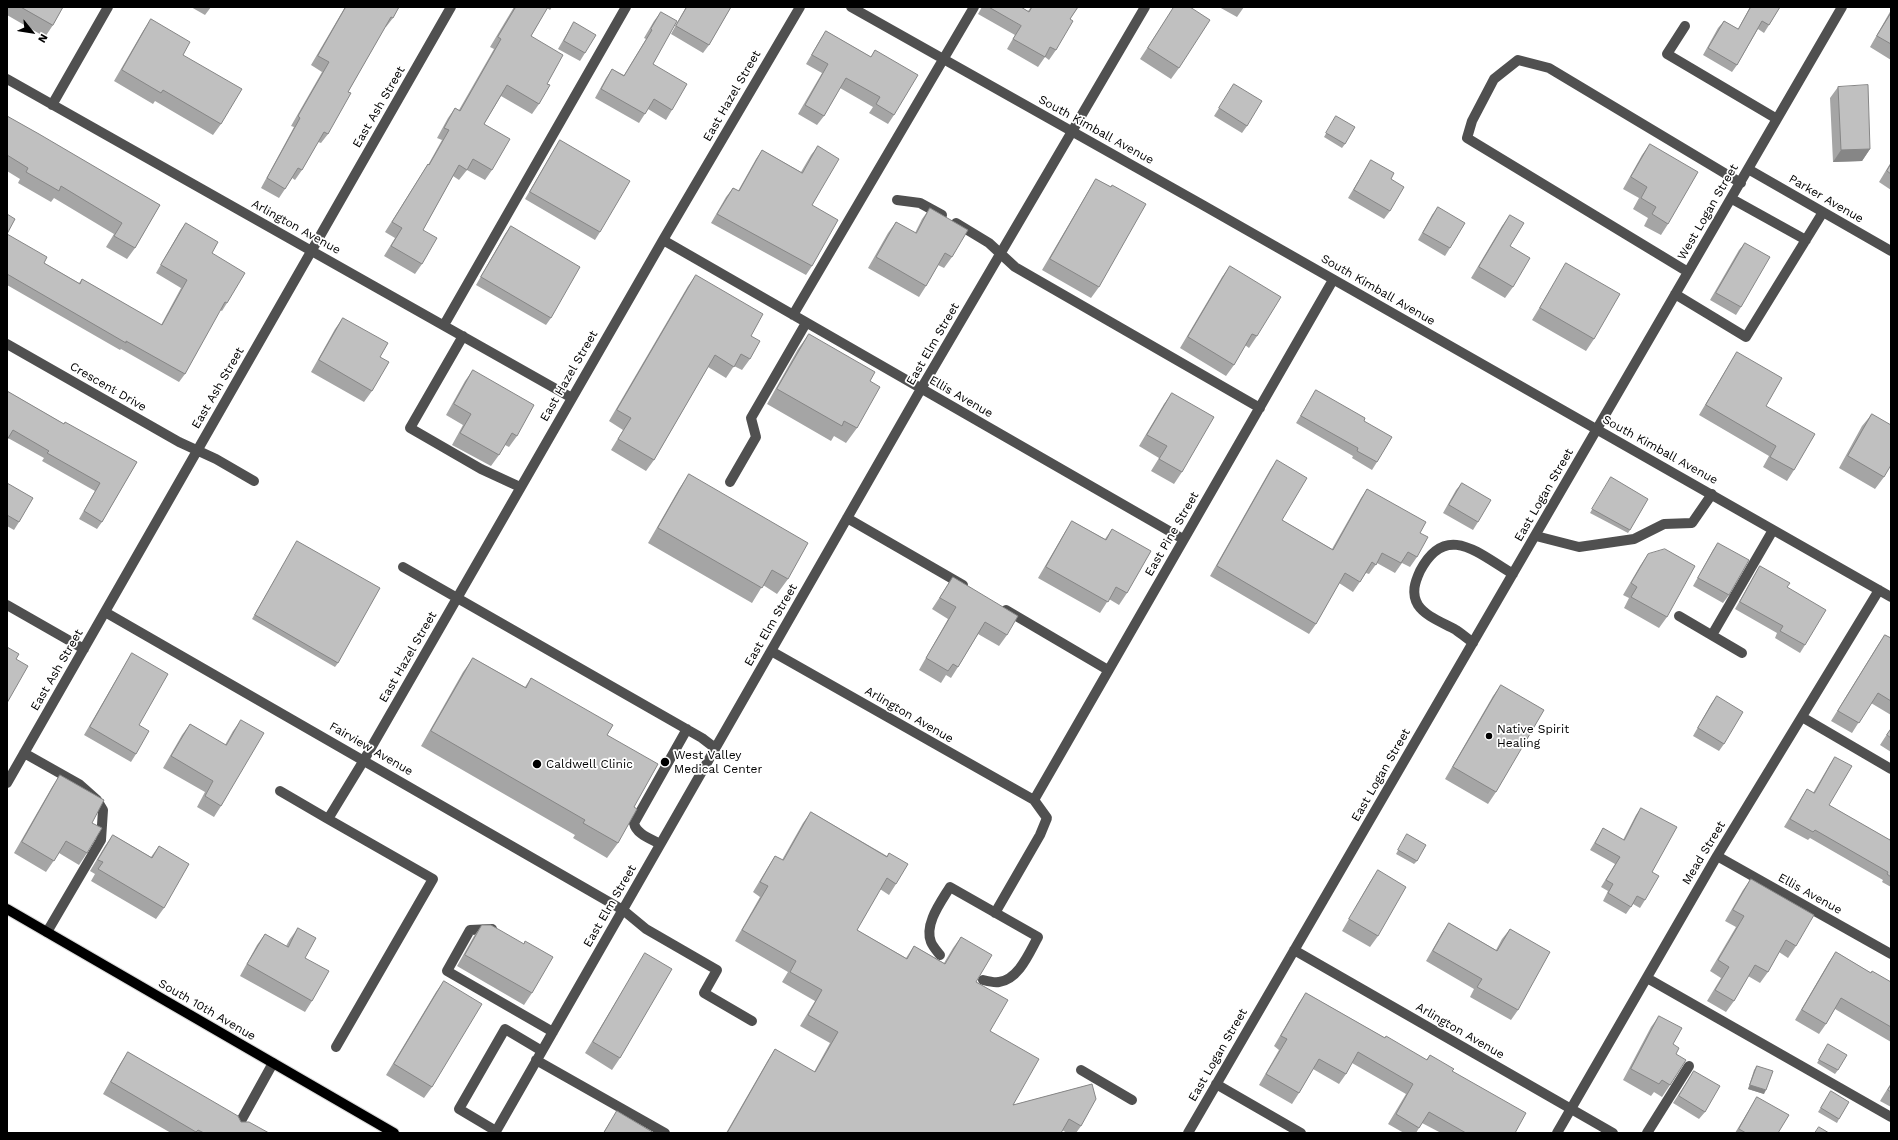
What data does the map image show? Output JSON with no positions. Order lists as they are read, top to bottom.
{
  "streets": {
    "main road": ["South 10th Avenue"],
    "street": [
      "East Hazel Street",
      "East Ash Street",
      "South Kimball Avenue",
      "Parker Avenue",
      "West Logan Street",
      "Arlington Avenue",
      "East Elm Street",
      "Crescent Drive",
      "Ellis Avenue",
      "East Logan Street",
      "East Pine Street",
      "Fairview Avenue",
      "Mead Street"
    ]
  },
  "crossings": [
    ["East Hazel Street", "Arlington Avenue"],
    ["East Hazel Street", "Ellis Avenue"],
    ["East Hazel Street", "Fairview Avenue"],
    ["East Ash Street", "Arlington Avenue"],
    ["East Ash Street", "Crescent Drive"],
    ["East Ash Street", "Fairview Avenue"],
    ["South Kimball Avenue", "West Logan Street"],
    ["South Kimball Avenue", "East Elm Street"],
    ["South Kimball Avenue", "East Logan Street"],
    ["South Kimball Avenue", "East Pine Street"],
    ["South Kimball Avenue", "Mead Street"],
    ["Parker Avenue", "West Logan Street"],
    ["West Logan Street", "East Logan Street"],
    ["Arlington Avenue", "East Elm Street"],
    ["Arlington Avenue", "East Logan Street"],
    ["Arlington Avenue", "East Pine Street"],
    ["Arlington Avenue", "Mead Street"],
    ["East Elm Street", "Ellis Avenue"],
    ["East Elm Street", "Fairview Avenue"],
    ["Ellis Avenue", "East Pine Street"],
    ["Ellis Avenue", "Mead Street"]
  ],
  "places": ["Native Spirit Healing", "West Valley Medical Center", "Caldwell Clinic"],
  "north": "bottom right"
}
